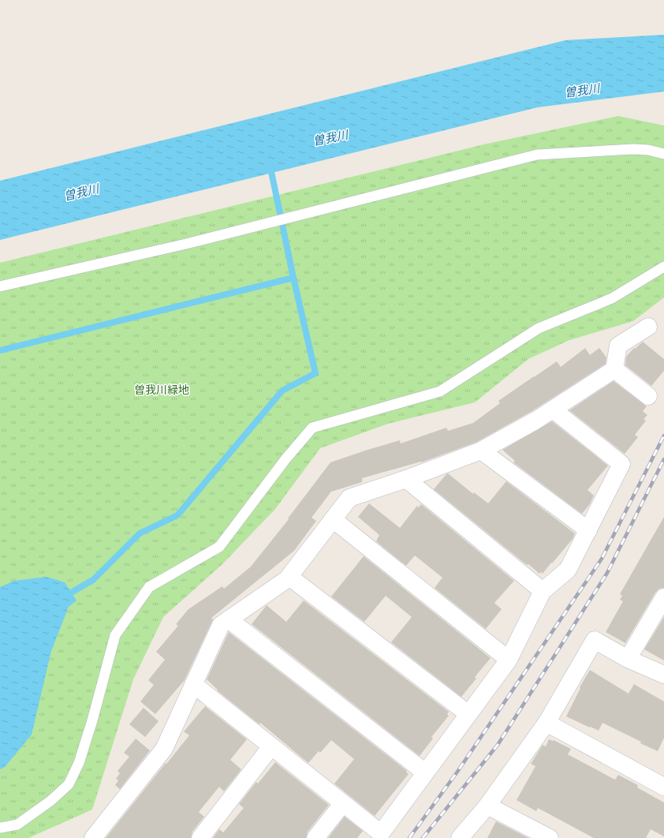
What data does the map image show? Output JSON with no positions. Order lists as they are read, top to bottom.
{
  "water": ["曽我川"],
  "parks": ["曽我川緑地"]
}
